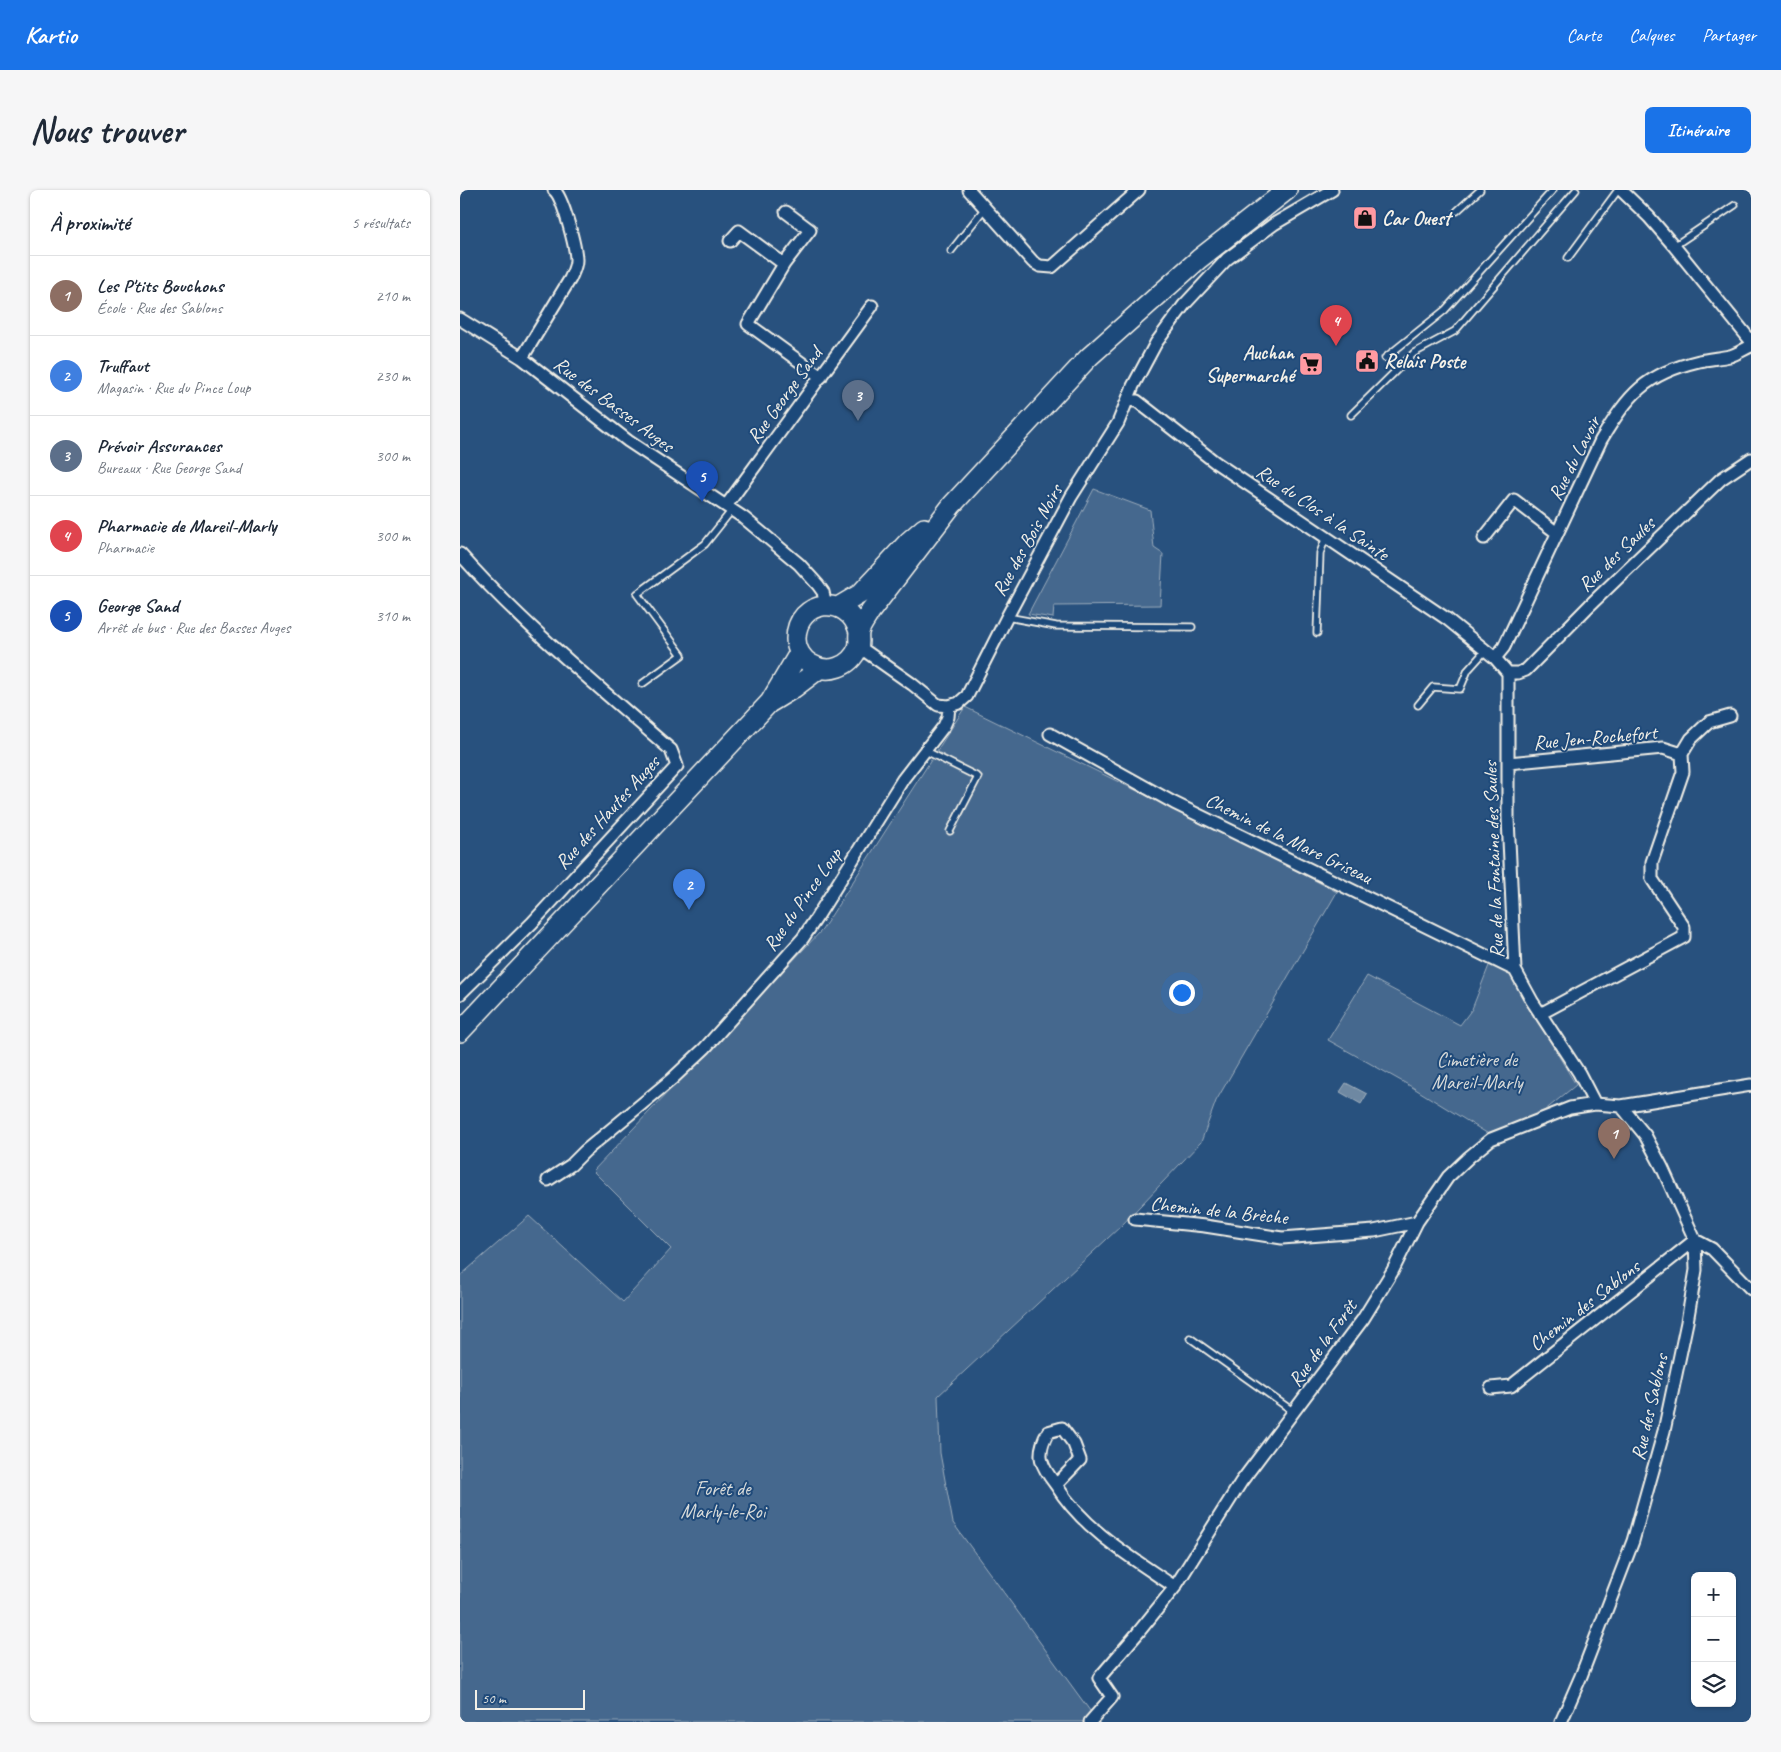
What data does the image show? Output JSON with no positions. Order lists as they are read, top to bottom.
{
  "streets": {
    "street": [
      "Rue George Sand",
      "Rue des Basses Auges",
      "Rue du Lavoir",
      "Rue du Clos à la Sainte",
      "Rue des Bois Noirs",
      "Rue des Saules",
      "Rue Jen-Rochefort",
      "Rue des Hautes Auges",
      "Chemin de la Mare Griseau",
      "Rue de la Fontaine des Saules",
      "Rue du Pince Loup",
      "Chemin de la Brèche",
      "Chemin des Sablons",
      "Rue de la Forêt",
      "Rue des Sablons"
    ]
  },
  "crossings": [
    ["Rue George Sand", "Rue des Basses Auges"],
    ["Rue du Lavoir", "Rue du Clos à la Sainte"],
    ["Rue du Clos à la Sainte", "Rue des Bois Noirs"],
    ["Rue des Bois Noirs", "Rue du Pince Loup"],
    ["Rue des Saules", "Rue de la Fontaine des Saules"],
    ["Rue Jen-Rochefort", "Rue de la Fontaine des Saules"],
    ["Chemin de la Mare Griseau", "Rue de la Fontaine des Saules"],
    ["Rue de la Fontaine des Saules", "Rue de la Forêt"],
    ["Chemin de la Brèche", "Rue de la Forêt"],
    ["Chemin des Sablons", "Rue des Sablons"],
    ["Rue de la Forêt", "Rue des Sablons"]
  ],
  "parks": ["Cimetière de Mareil-Marly", "Forêt de Marly-le-Roi"],
  "places": {
    "shop": ["Car Ouest"],
    "public building": ["Relais Poste"],
    "supermarket": ["Auchan Supermarché"]
  },
  "scale_bar": "50 m",
  "page": {
    "header": "Kartio",
    "nav": ["Carte", "Calques", "Partager"],
    "buttons": "Itinéraire",
    "title": "Nous trouver",
    "heading": ["À proximité", "5 résultats"],
    "list": [
      {
        "mark": "1",
        "name": "Les P'tits Bouchons",
        "note": "École · Rue des Sablons",
        "value": "210 m"
      },
      {
        "mark": "2",
        "name": "Truffaut",
        "note": "Magasin · Rue du Pince Loup",
        "value": "230 m"
      },
      {
        "mark": "3",
        "name": "Prévoir Assurances",
        "note": "Bureaux · Rue George Sand",
        "value": "300 m"
      },
      {
        "mark": "4",
        "name": "Pharmacie de Mareil-Marly",
        "note": "Pharmacie",
        "value": "300 m"
      },
      {
        "mark": "5",
        "name": "George Sand",
        "note": "Arrêt de bus · Rue des Basses Auges",
        "value": "310 m"
      }
    ],
    "pins": [
      "4",
      "3",
      "5",
      "2",
      "1"
    ],
    "map_buttons": ["+", "−"],
    "scale": "50 m"
  }
}
